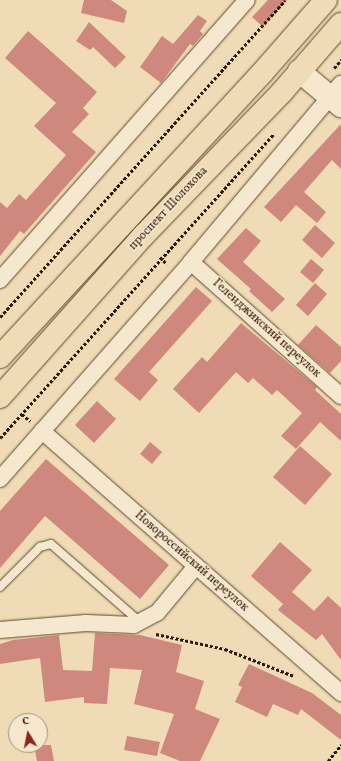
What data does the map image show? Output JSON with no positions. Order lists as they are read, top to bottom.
{
  "streets": {
    "main road": ["проспект Шолохова"],
    "street": ["Геленджикский переулок", "Новороссийский переулок"]
  },
  "north": "top"
}
